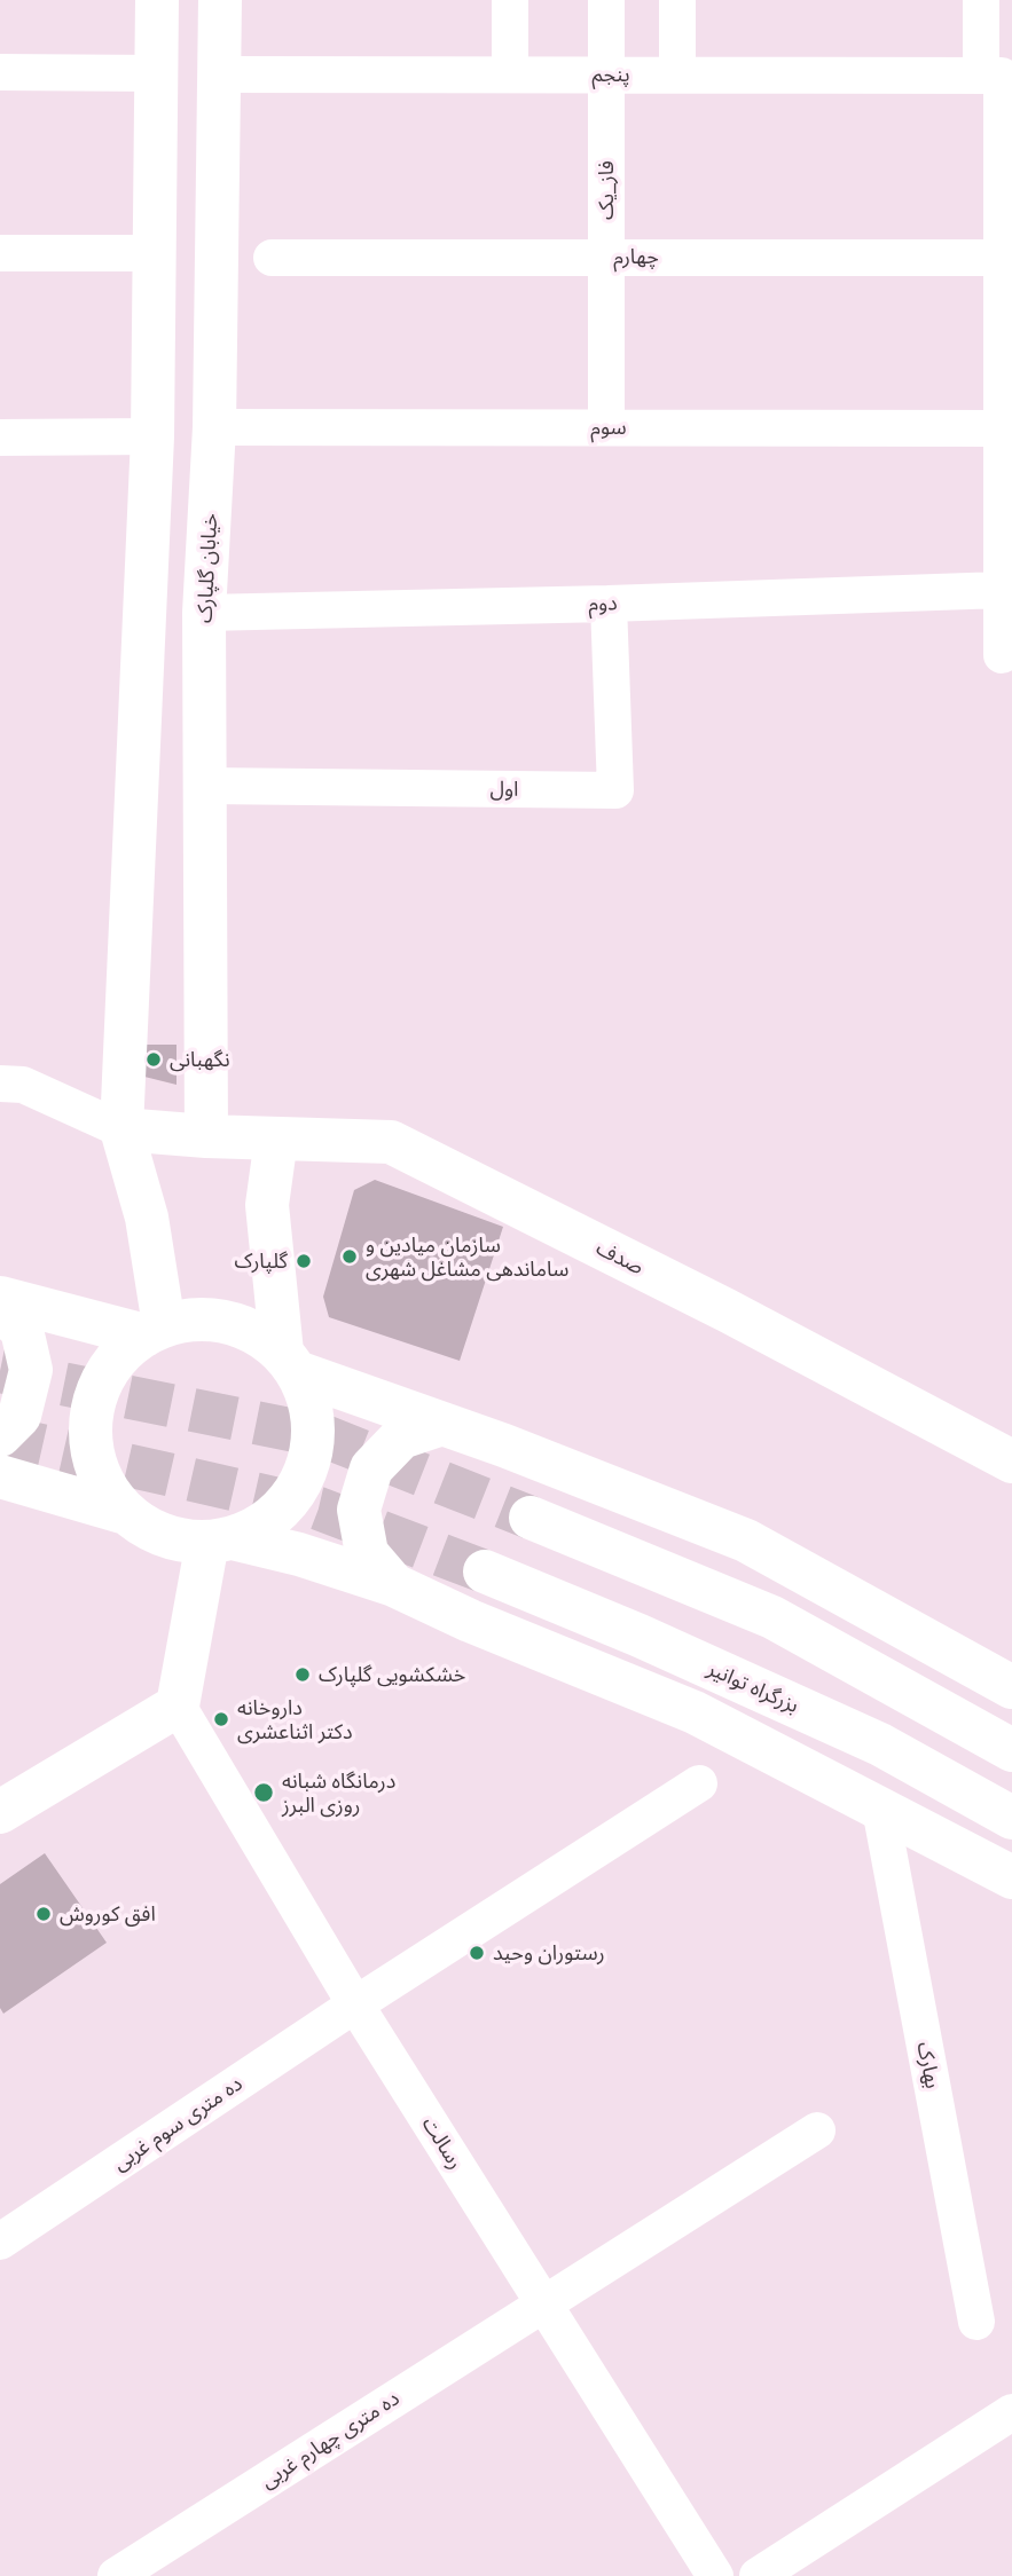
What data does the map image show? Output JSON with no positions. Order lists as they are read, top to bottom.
{
  "streets": {
    "main road": ["خیابان گلپارک", "صدف", "بزرگراه توانیر"],
    "street": [
      "پنجم",
      "فاز_یک",
      "چهارم",
      "سوم",
      "دوم",
      "اول",
      "بهارک",
      "ده متری سوم غربی",
      "رسالت",
      "ده متری چهارم غربی"
    ]
  },
  "crossings": [
    ["پنجم", "فاز_یک"],
    ["پنجم", "خیابان گلپارک"],
    ["فاز_یک", "چهارم"],
    ["فاز_یک", "سوم"],
    ["سوم", "خیابان گلپارک"],
    ["خیابان گلپارک", "دوم"],
    ["خیابان گلپارک", "اول"],
    ["خیابان گلپارک", "صدف"],
    ["دوم", "اول"],
    ["ده متری سوم غربی", "رسالت"],
    ["رسالت", "ده متری چهارم غربی"]
  ],
  "places": [
    "نگهبانی",
    "سازمان میادین و ساماندهی مشاغل شهری",
    "گلپارک",
    "خشکشویی گلپارک",
    "داروخانه دکتر اثناعشری",
    "درمانگاه شبانه روزی البرز",
    "افق کوروش",
    "رستوران وحید"
  ]
}
